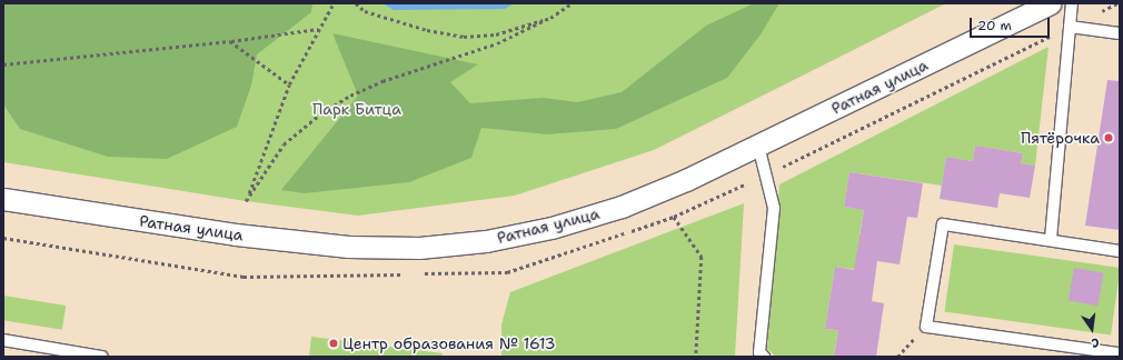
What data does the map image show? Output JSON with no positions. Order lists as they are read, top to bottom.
{
  "streets": {
    "street": ["Ратная улица"]
  },
  "parks": ["Парк Битца"],
  "places": ["Пятёрочка", "Центр образования № 1613"],
  "scale_bar": "20 m",
  "north": "bottom"
}
